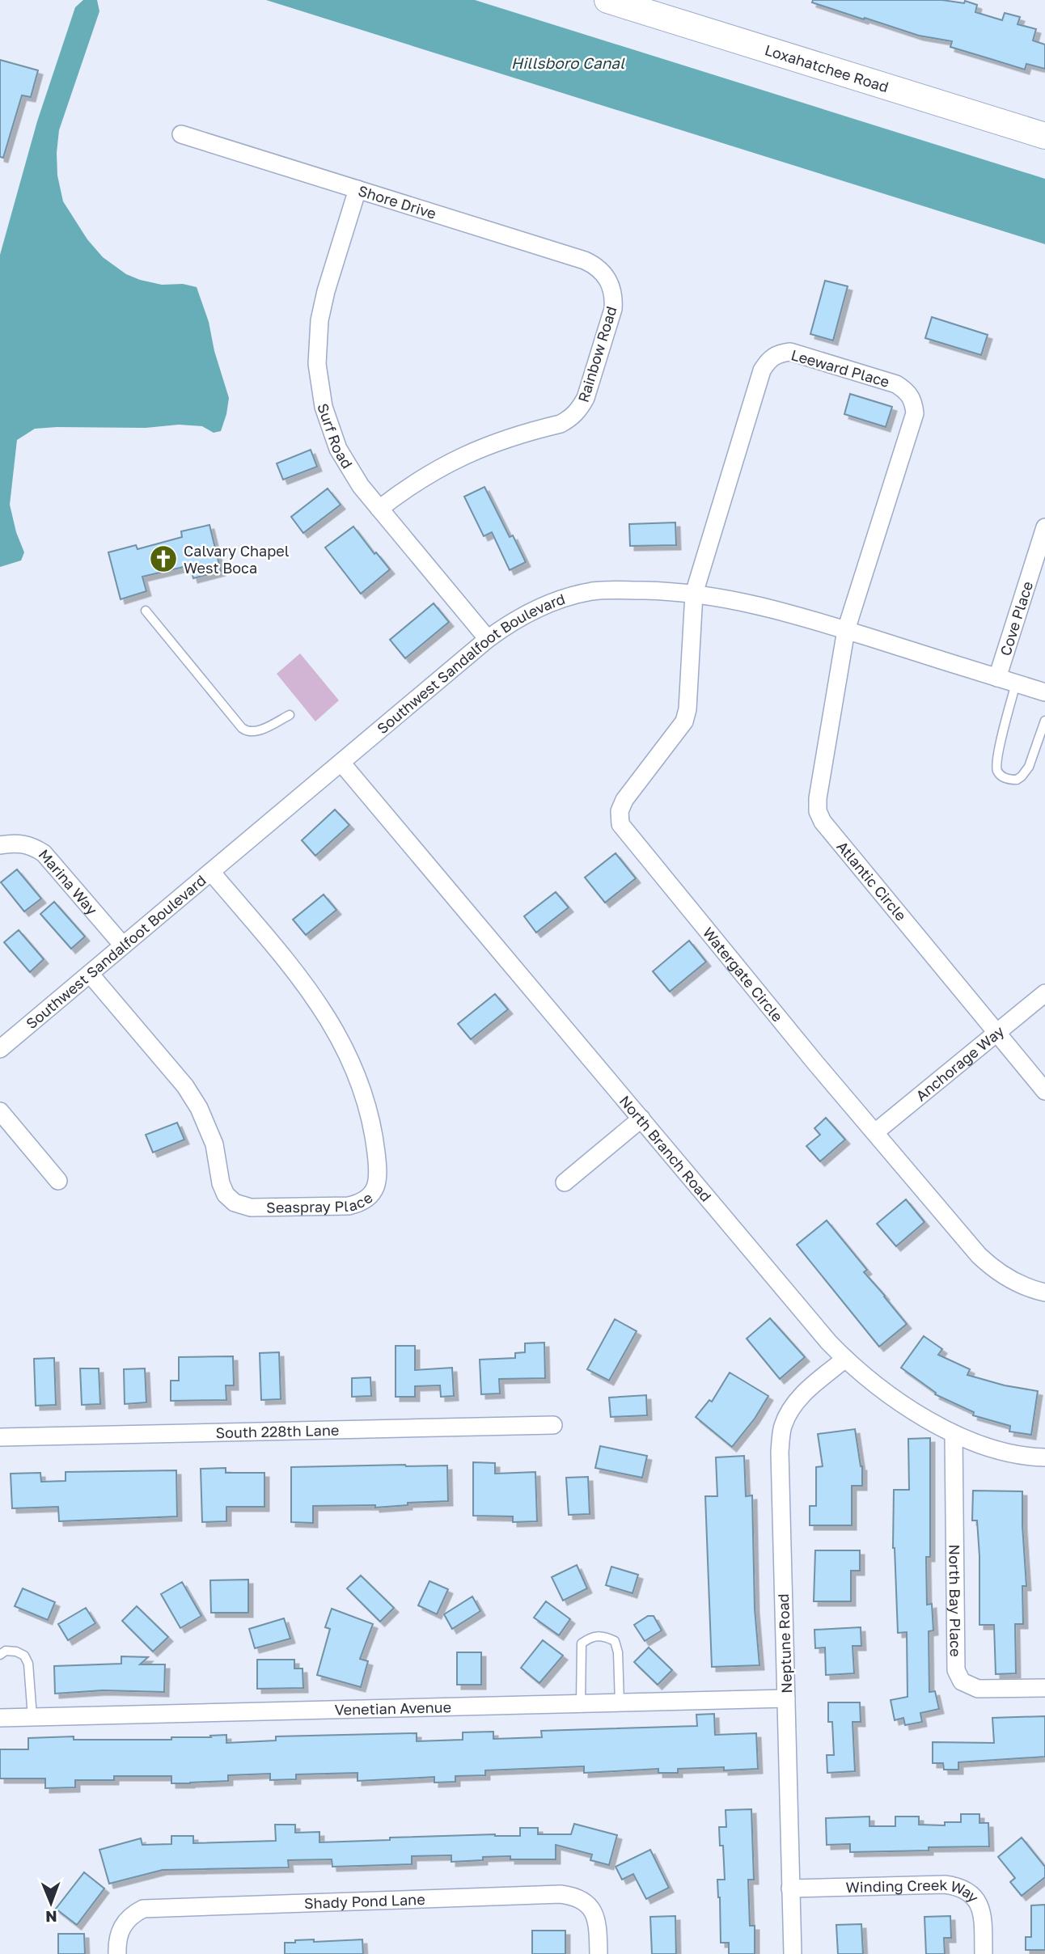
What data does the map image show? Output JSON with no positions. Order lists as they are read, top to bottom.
{
  "streets": {
    "main road": ["Loxahatchee Road"],
    "street": [
      "Shore Drive",
      "Rainbow Road",
      "Leeward Place",
      "Surf Road",
      "Cove Place",
      "Southwest Sandalfoot Boulevard",
      "Atlantic Circle",
      "Marina Way",
      "Watergate Circle",
      "Anchorage Way",
      "North Branch Road",
      "Seaspray Place",
      "South 228th Lane",
      "North Bay Place",
      "Neptune Road",
      "Venetian Avenue",
      "Winding Creek Way",
      "Shady Pond Lane"
    ]
  },
  "crossings": [
    ["Shore Drive", "Rainbow Road"],
    ["Shore Drive", "Surf Road"],
    ["Rainbow Road", "Surf Road"],
    ["Leeward Place", "Southwest Sandalfoot Boulevard"],
    ["Leeward Place", "Atlantic Circle"],
    ["Leeward Place", "Watergate Circle"],
    ["Surf Road", "Southwest Sandalfoot Boulevard"],
    ["Cove Place", "Southwest Sandalfoot Boulevard"],
    ["Southwest Sandalfoot Boulevard", "Atlantic Circle"],
    ["Southwest Sandalfoot Boulevard", "Marina Way"],
    ["Southwest Sandalfoot Boulevard", "Watergate Circle"],
    ["Southwest Sandalfoot Boulevard", "North Branch Road"],
    ["Southwest Sandalfoot Boulevard", "Seaspray Place"],
    ["Atlantic Circle", "Anchorage Way"],
    ["Watergate Circle", "Anchorage Way"],
    ["North Branch Road", "North Bay Place"],
    ["North Branch Road", "Neptune Road"],
    ["Neptune Road", "Venetian Avenue"],
    ["Neptune Road", "Winding Creek Way"]
  ],
  "water": ["Hillsboro Canal"],
  "places": {
    "church": ["Calvary Chapel West Boca"]
  },
  "north": "bottom"
}
